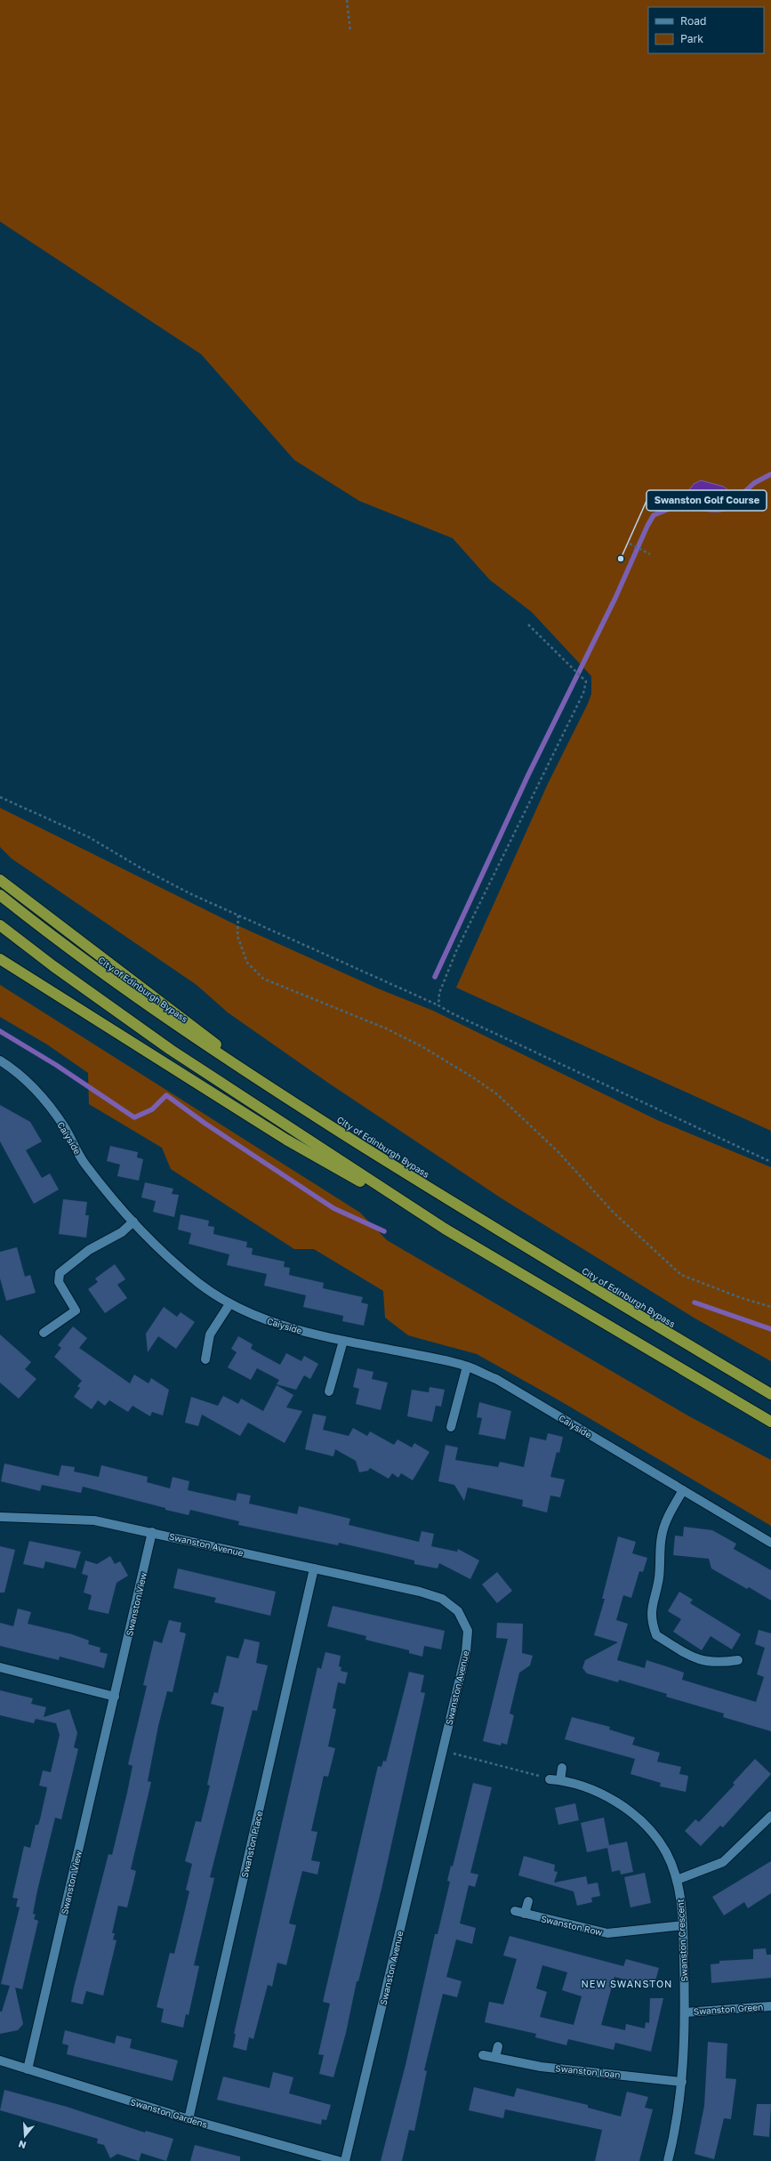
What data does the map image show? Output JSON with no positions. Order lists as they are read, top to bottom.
{
  "streets": {
    "highway": ["City of Edinburgh Bypass"],
    "street": [
      "Caiyside",
      "Swanston Avenue",
      "Swanston View",
      "Swanston Place",
      "Swanston Row",
      "Swanston Crescent",
      "Swanston Green",
      "Swanston Loan",
      "Swanston Gardens"
    ]
  },
  "crossings": [
    ["Swanston Avenue", "Swanston View"],
    ["Swanston Avenue", "Swanston Place"],
    ["Swanston View", "Swanston Gardens"],
    ["Swanston Place", "Swanston Gardens"],
    ["Swanston Row", "Swanston Crescent"],
    ["Swanston Crescent", "Swanston Green"],
    ["Swanston Crescent", "Swanston Loan"]
  ],
  "districts": ["NEW SWANSTON"],
  "places": ["Swanston Golf Course"],
  "legend": ["Road", "Park"],
  "north": "bottom"
}
